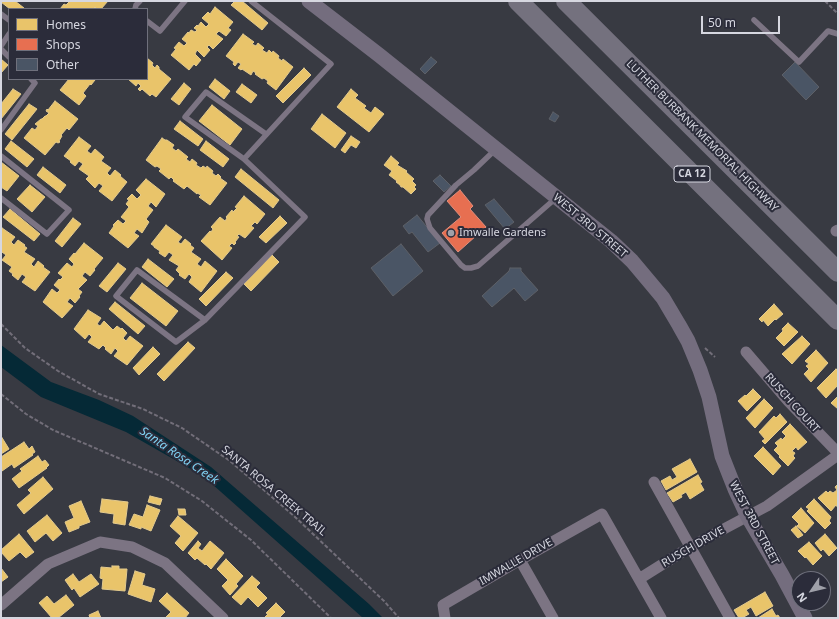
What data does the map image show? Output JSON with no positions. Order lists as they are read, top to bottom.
{
  "streets": {
    "highway": ["LUTHER BURBANK MEMORIAL HIGHWAY", "CA 12"],
    "main road": ["WEST 3RD STREET"],
    "street": ["RUSCH COURT", "RUSCH DRIVE", "IMWALLE DRIVE"],
    "path": ["SANTA ROSA CREEK TRAIL"]
  },
  "crossings": [
    ["WEST 3RD STREET", "RUSCH COURT"],
    ["WEST 3RD STREET", "RUSCH DRIVE"],
    ["RUSCH COURT", "RUSCH DRIVE"],
    ["RUSCH DRIVE", "IMWALLE DRIVE"]
  ],
  "water": ["Santa Rosa Creek"],
  "places": ["Imwalle Gardens"],
  "legend": ["Homes", "Shops", "Other"],
  "scale_bar": "50 m",
  "north": "bottom left"
}
